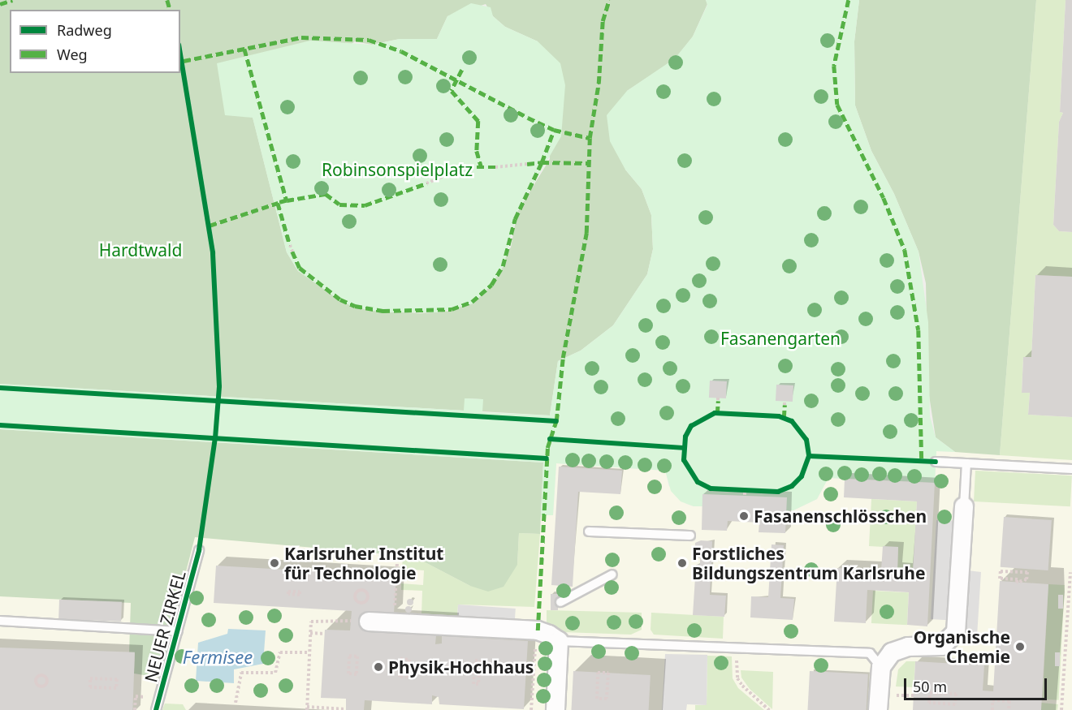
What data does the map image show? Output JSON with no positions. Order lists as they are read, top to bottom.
{
  "streets": {
    "lane": ["NEUER ZIRKEL"]
  },
  "water": ["Fermisee"],
  "parks": ["Robinsonspielplatz", "Hardtwald", "Fasanengarten"],
  "places": [
    "Fasanenschlösschen",
    "Karlsruher Institut für Technologie",
    "Forstliches Bildungszentrum Karlsruhe",
    "Organische Chemie",
    "Physik-Hochhaus"
  ],
  "legend": ["Radweg", "Weg"],
  "scale_bar": "50 m"
}
